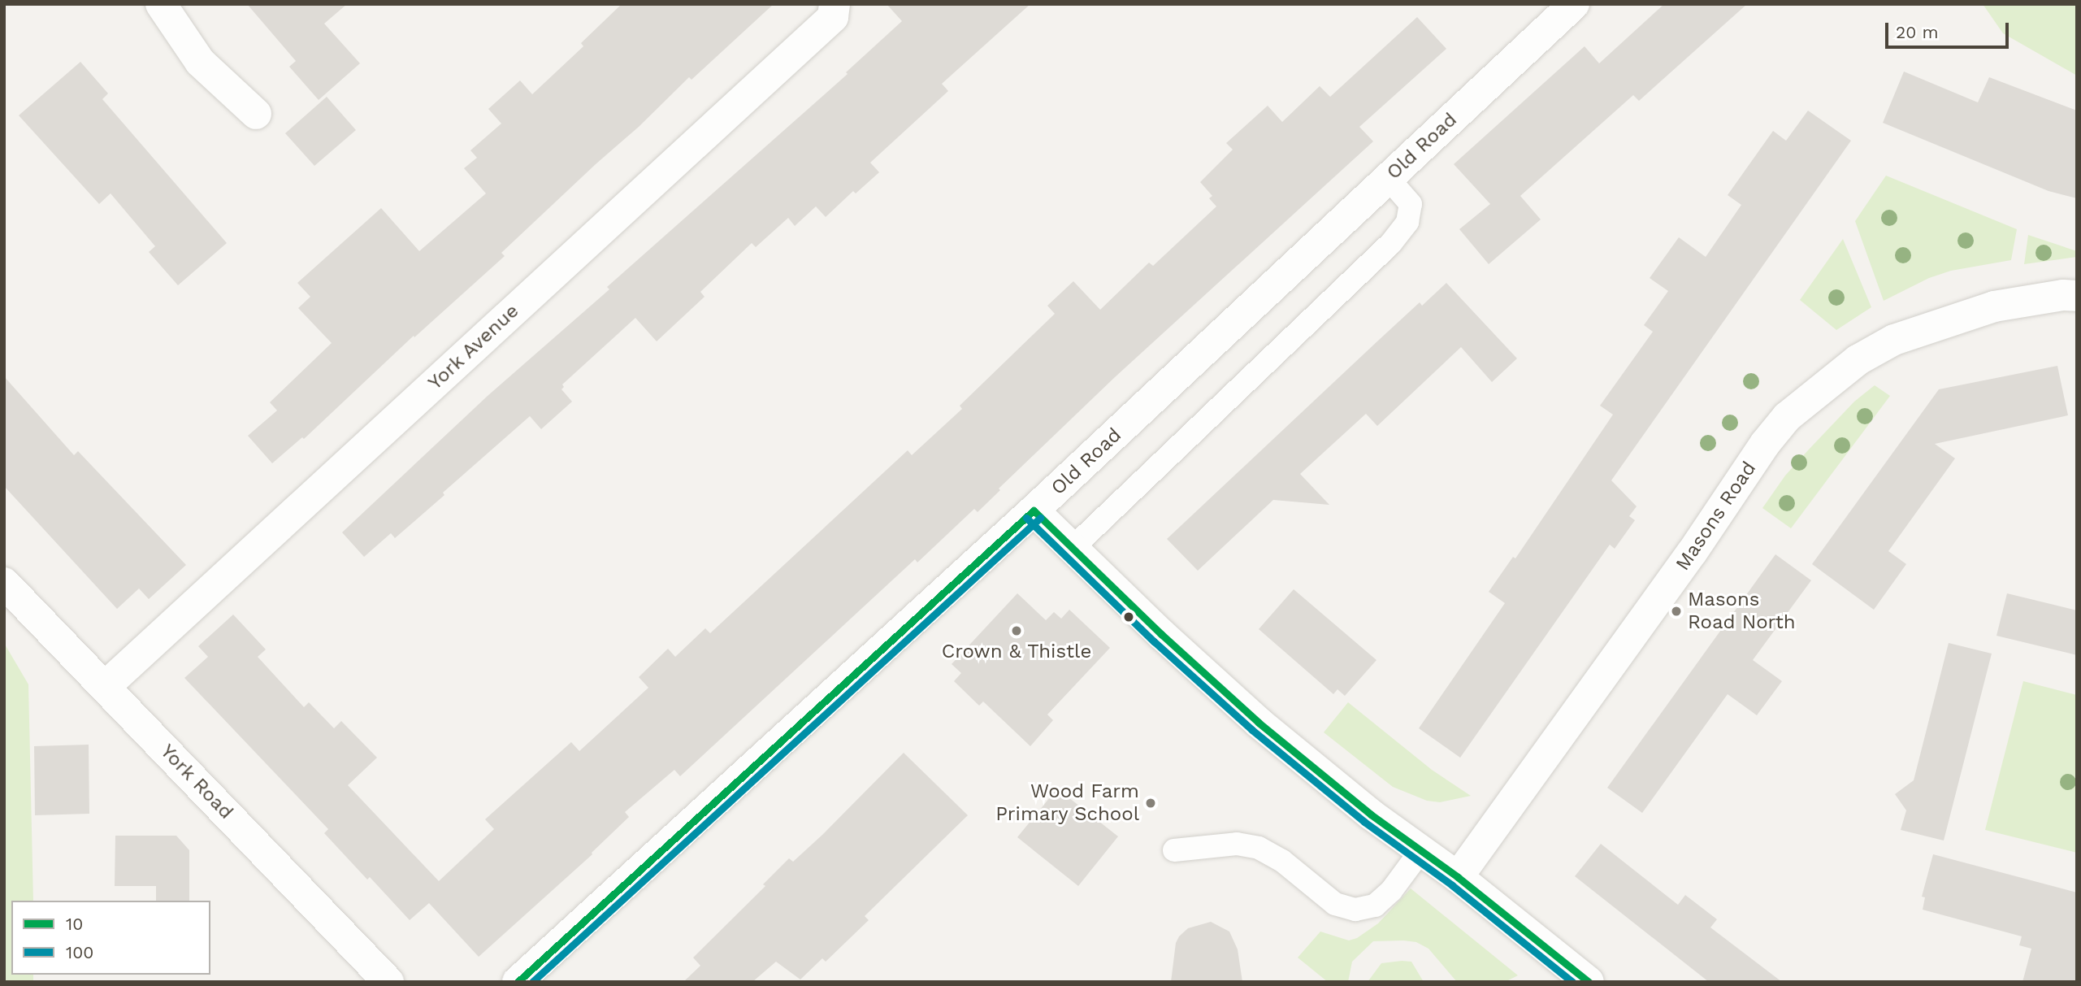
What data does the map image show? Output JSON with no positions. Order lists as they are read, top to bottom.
{
  "streets": {
    "street": [
      "Old Road",
      "York Avenue",
      "Masons Road",
      "York Road"
    ]
  },
  "crossings": [
    ["York Avenue", "York Road"]
  ],
  "places": ["Masons Road North", "Crown & Thistle", "Wood Farm Primary School"],
  "lines": ["transit line 10", "transit line 100"],
  "legend": ["10", "100"],
  "scale_bar": "20 m"
}
